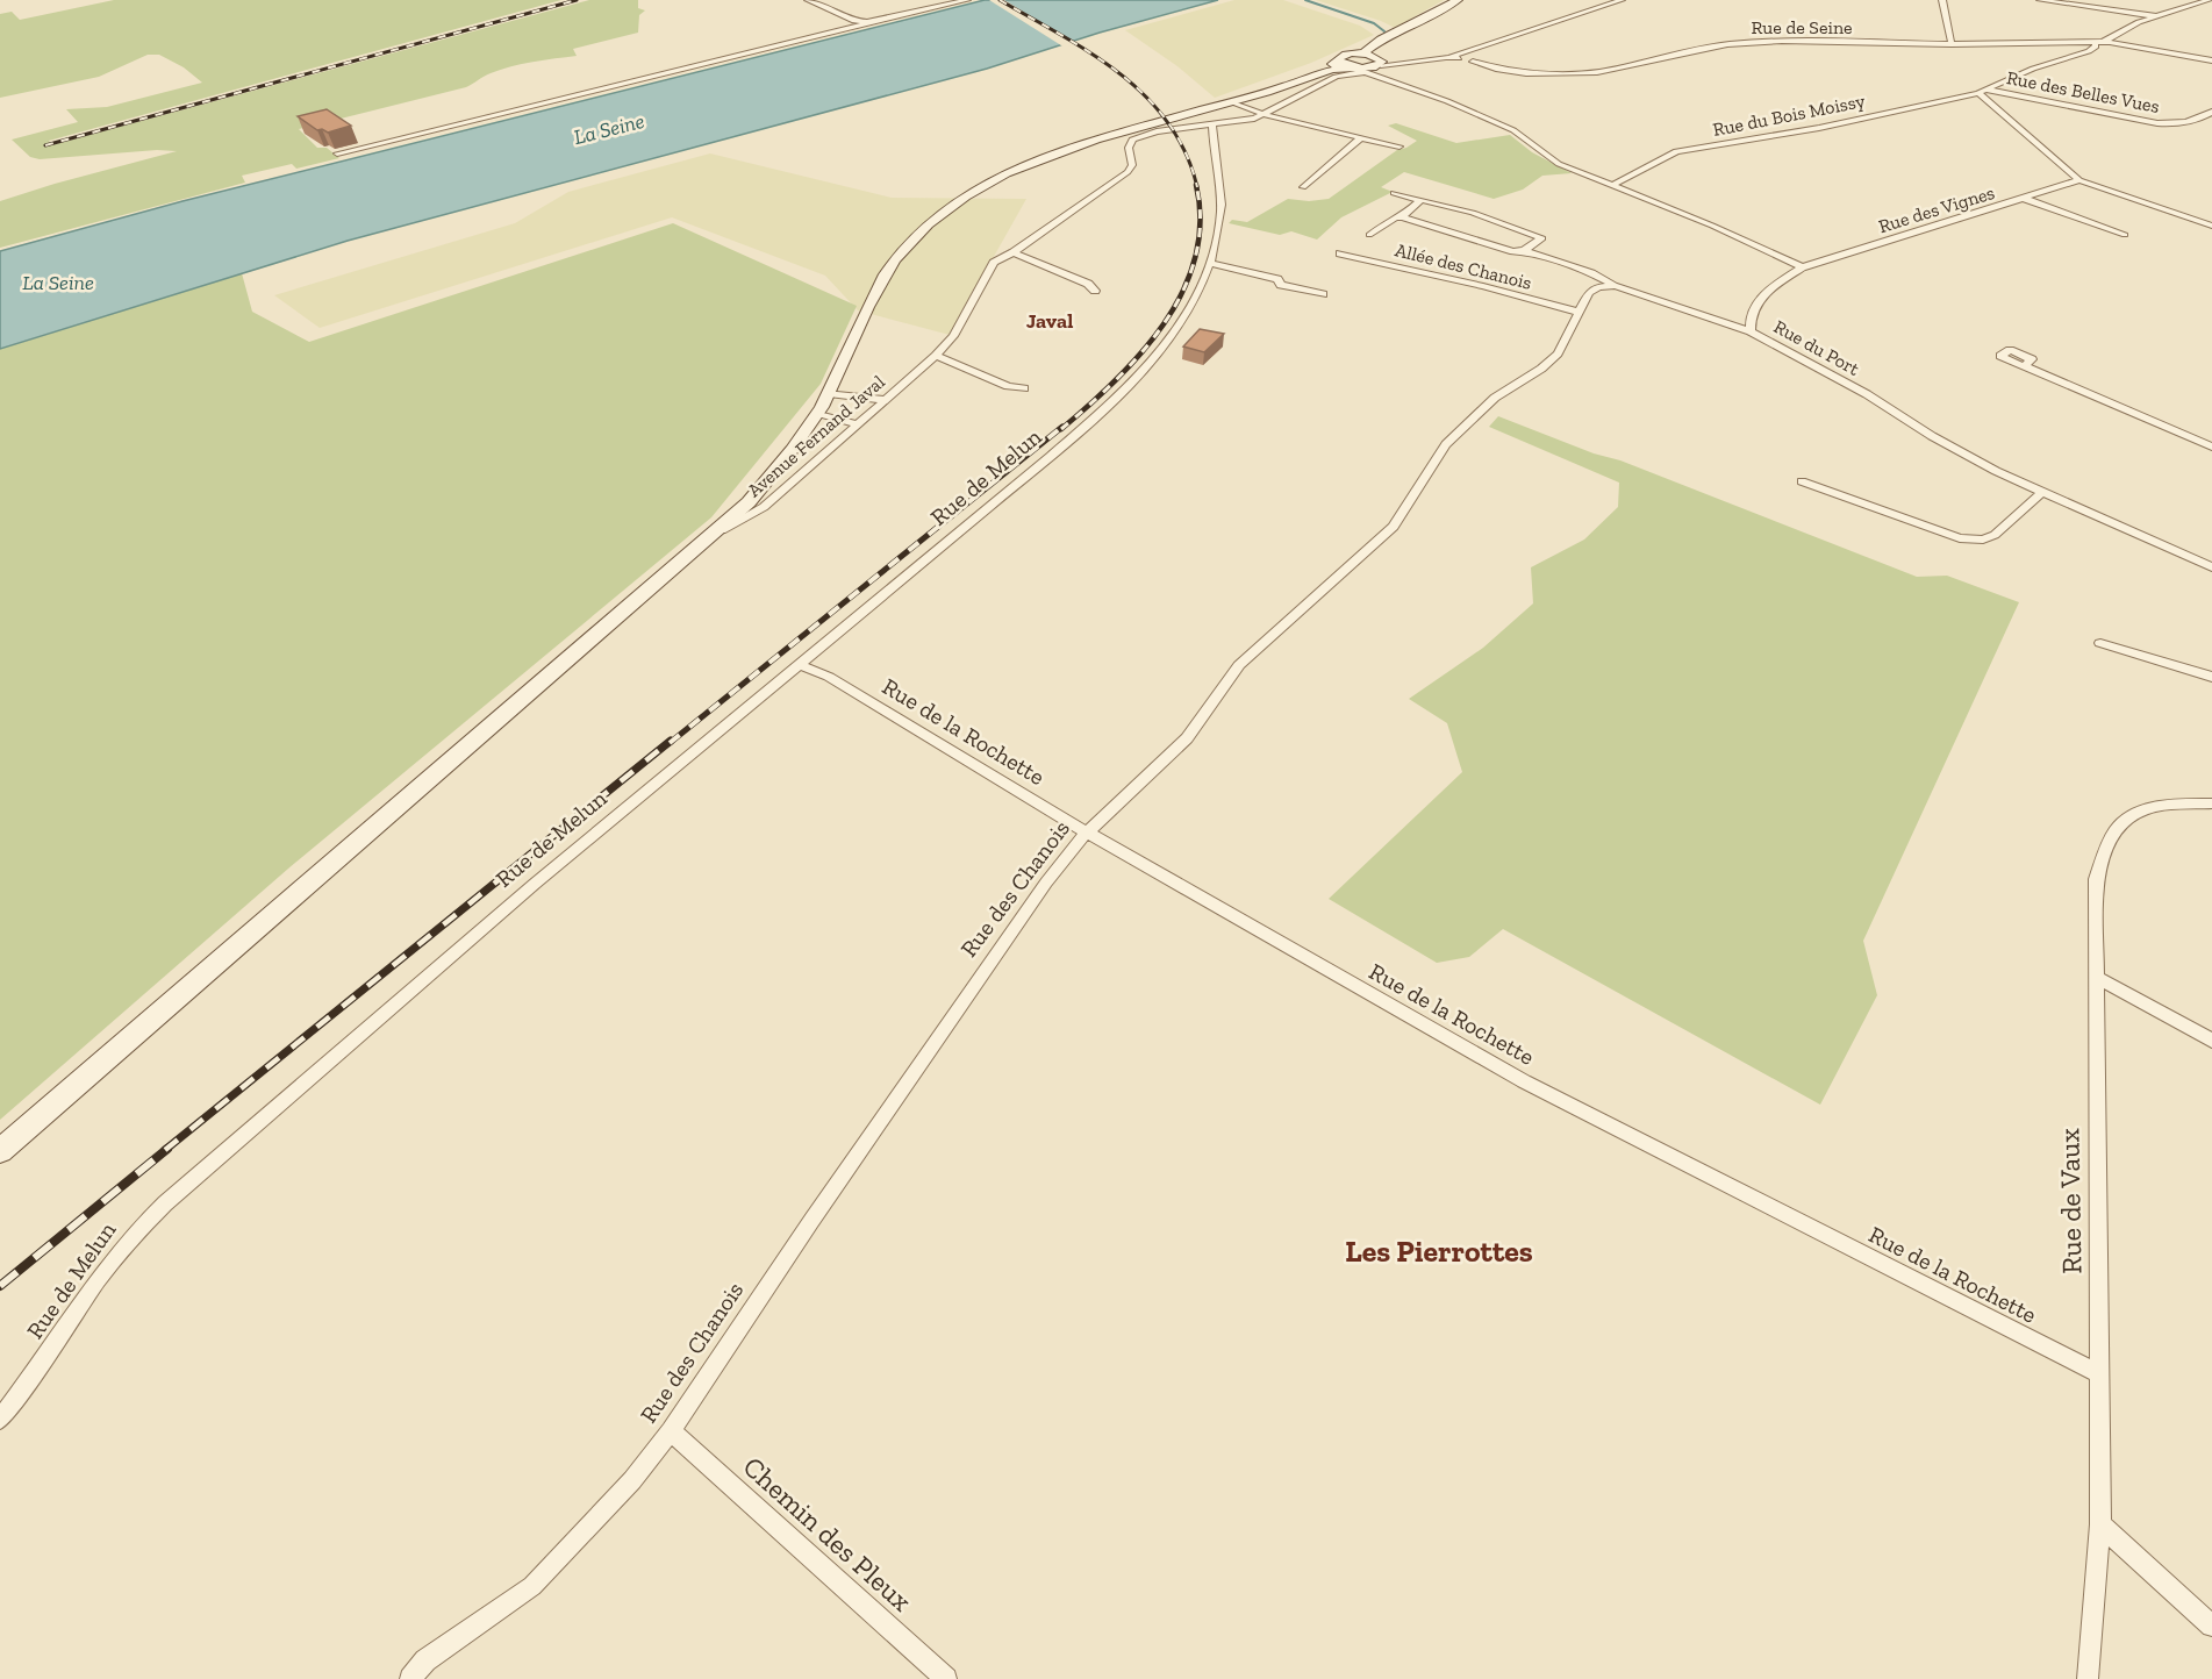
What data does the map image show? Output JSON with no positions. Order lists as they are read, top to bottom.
{
  "streets": {
    "street": [
      "Rue de Seine",
      "Rue des Belles Vues",
      "Rue du Bois Moissy",
      "Rue des Vignes",
      "Allée des Chanois",
      "Rue du Port",
      "Avenue Fernand Javal",
      "Rue de Melun",
      "Rue de la Rochette",
      "Rue des Chanois",
      "Rue de Vaux",
      "Chemin des Pleux"
    ]
  },
  "crossings": [
    ["Rue de Seine", "Rue du Bois Moissy"],
    ["Rue des Belles Vues", "Rue du Bois Moissy"],
    ["Rue des Vignes", "Rue du Port"],
    ["Allée des Chanois", "Rue des Chanois"],
    ["Avenue Fernand Javal", "Rue de Melun"],
    ["Rue de Melun", "Rue de la Rochette"],
    ["Rue de la Rochette", "Rue des Chanois"],
    ["Rue de la Rochette", "Rue de Vaux"],
    ["Rue des Chanois", "Chemin des Pleux"]
  ],
  "districts": ["Javal", "Les Pierrottes"],
  "water": ["La Seine"]
}
